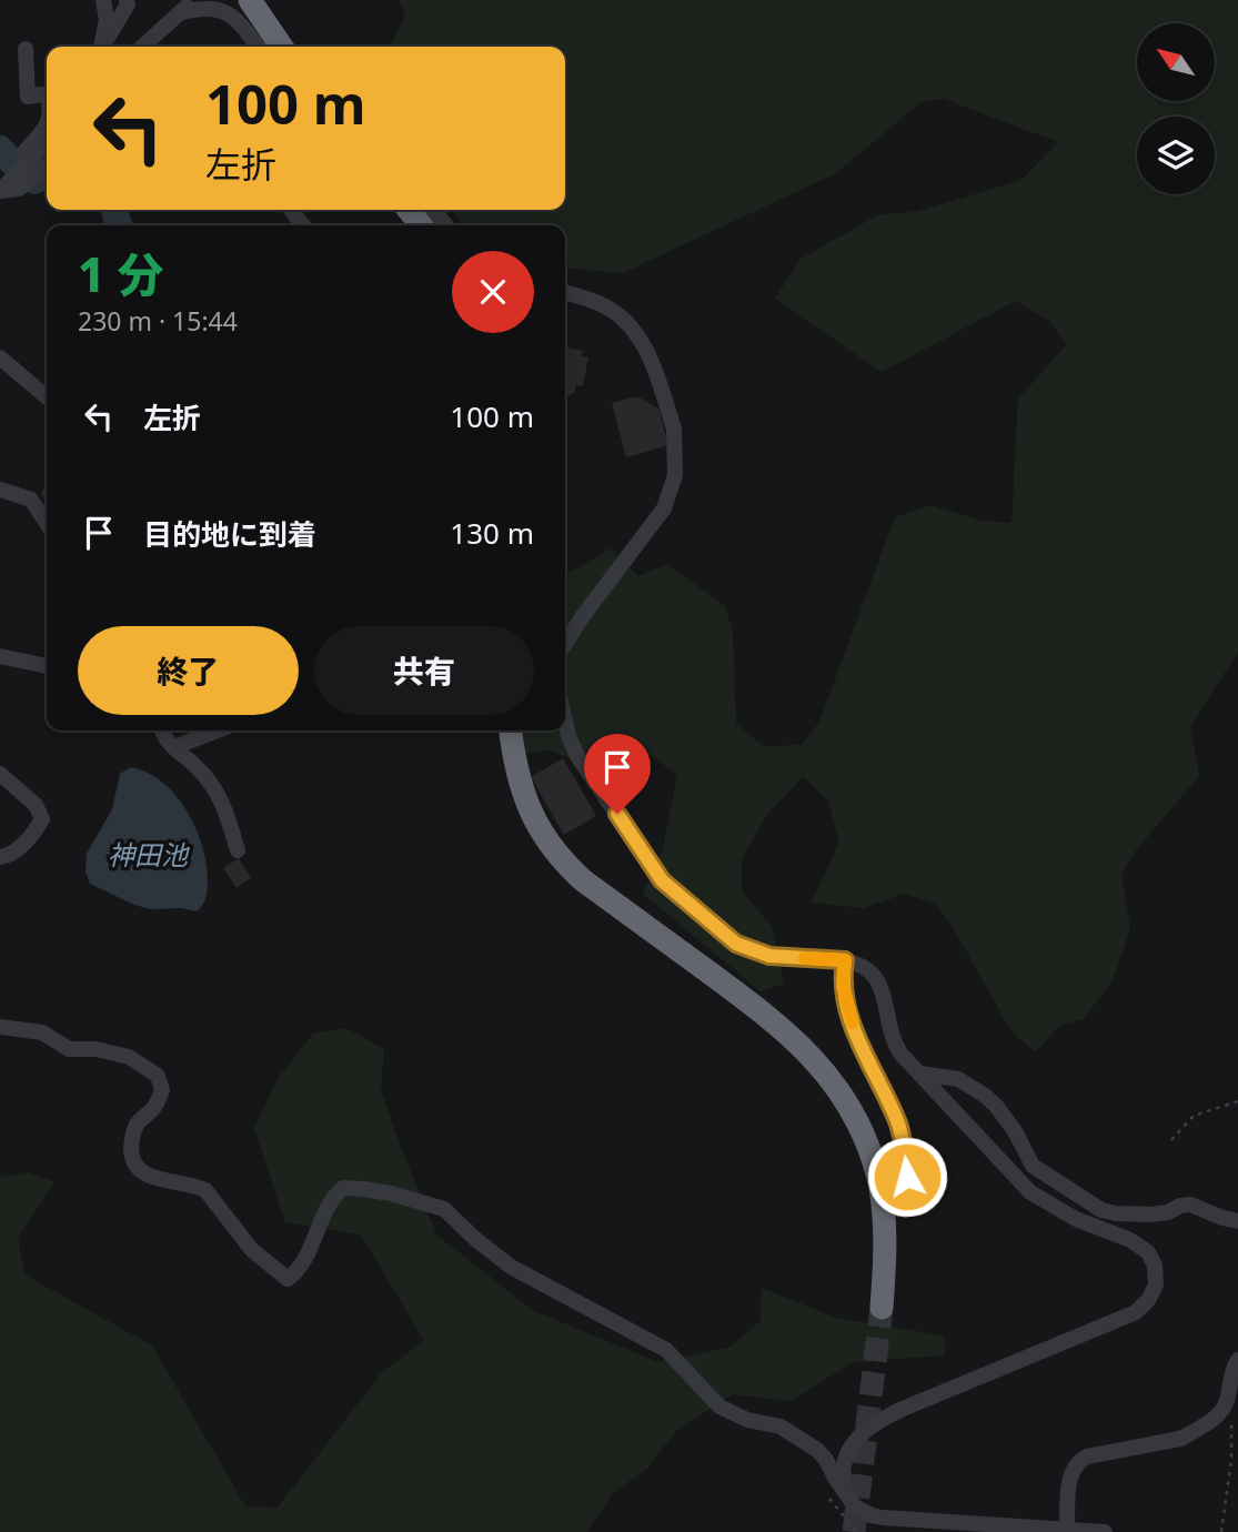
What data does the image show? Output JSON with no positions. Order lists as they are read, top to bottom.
{
  "water": ["神田池"],
  "north": "top left",
  "page": {
    "turn": ["100 m", "左折"],
    "heading": ["1 分", "230 m · 15:44"],
    "list": [
      {
        "name": "左折",
        "value": "100 m"
      },
      {
        "name": "目的地に到着",
        "value": "130 m"
      }
    ],
    "buttons": ["終了", "共有"]
  }
}
